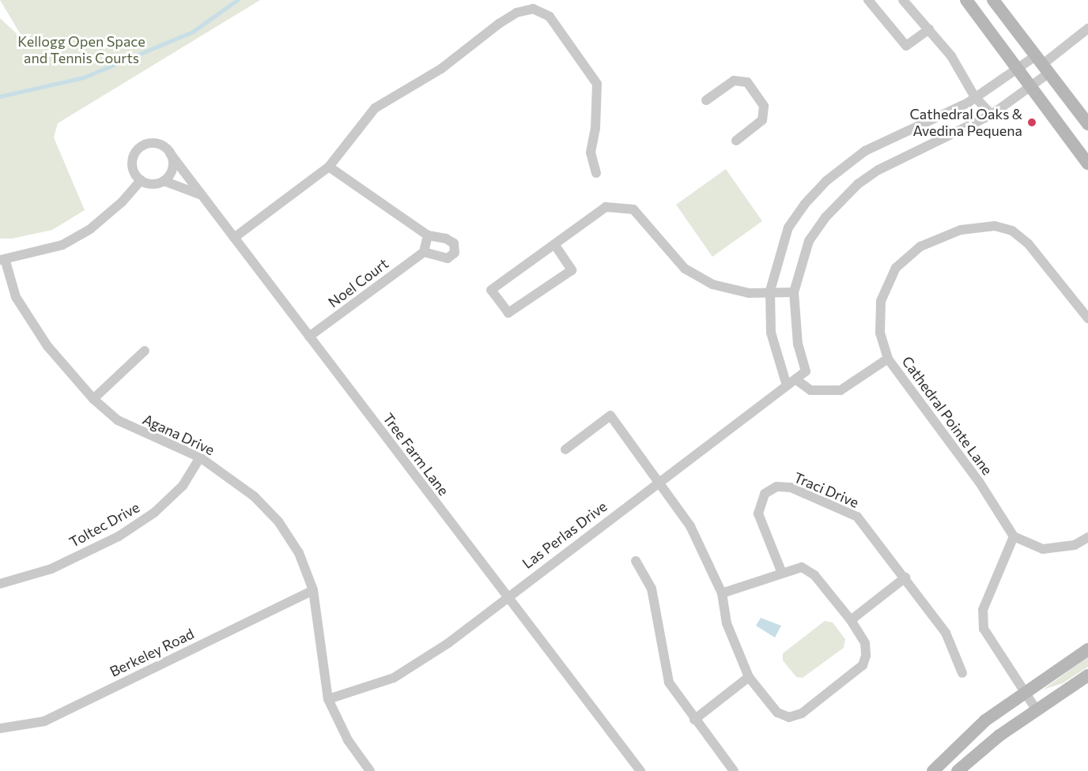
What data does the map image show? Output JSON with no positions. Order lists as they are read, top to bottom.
{
  "streets": {
    "street": [
      "Noel Court",
      "Cathedral Pointe Lane",
      "Agana Drive",
      "Tree Farm Lane",
      "Traci Drive",
      "Toltec Drive",
      "Las Perlas Drive",
      "Berkeley Road"
    ]
  },
  "crossings": [
    ["Noel Court", "Tree Farm Lane"],
    ["Agana Drive", "Toltec Drive"],
    ["Agana Drive", "Las Perlas Drive"],
    ["Agana Drive", "Berkeley Road"],
    ["Tree Farm Lane", "Las Perlas Drive"]
  ],
  "parks": ["Kellogg Open Space and Tennis Courts"],
  "places": ["Cathedral Oaks & Avedina Pequena"]
}
